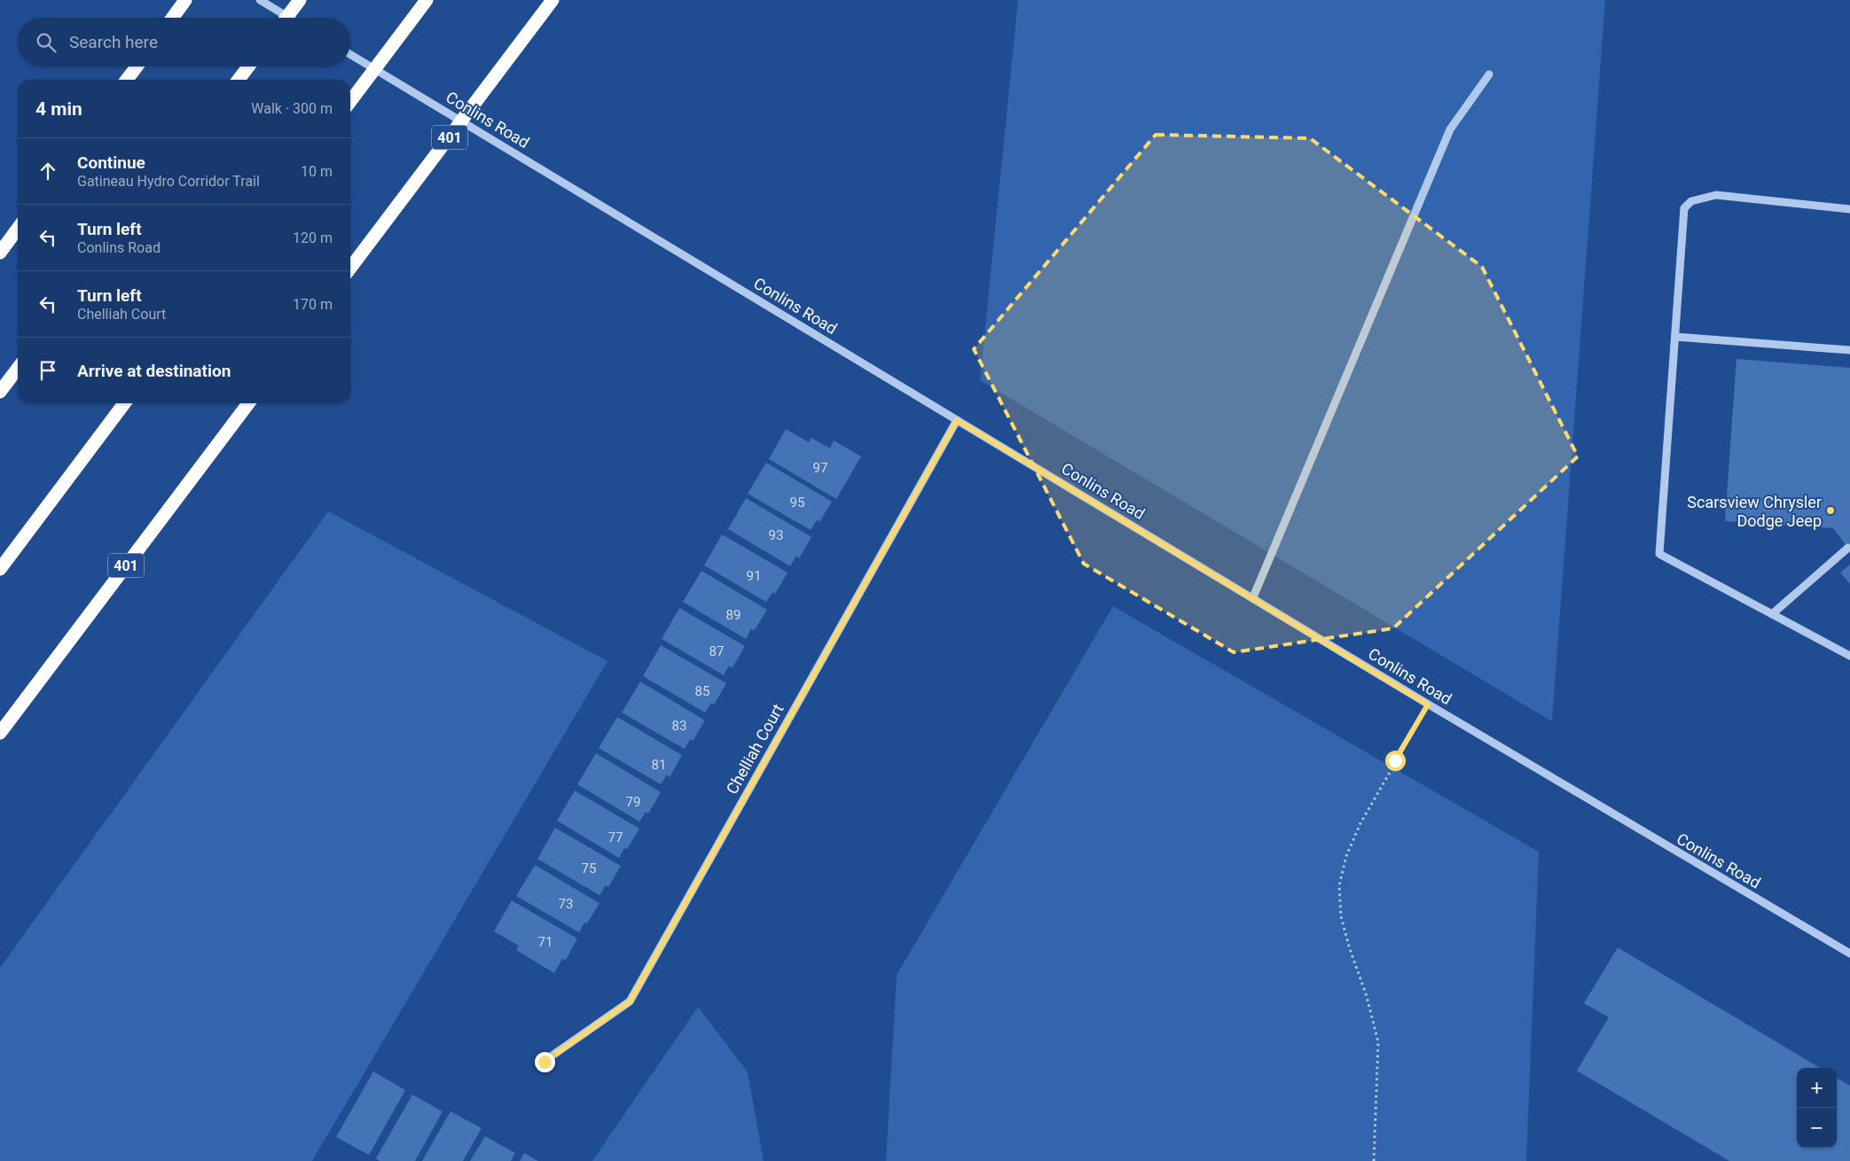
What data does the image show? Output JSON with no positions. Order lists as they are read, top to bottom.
{
  "streets": {
    "highway": ["401"],
    "street": ["Conlins Road", "Chelliah Court"]
  },
  "crossings": [
    ["Conlins Road", "Chelliah Court"]
  ],
  "places": ["Scarsview Chrysler Dodge Jeep"],
  "house_numbers": [
    "97",
    "95",
    "93",
    "91",
    "89",
    "87",
    "85",
    "83",
    "81",
    "79",
    "77",
    "75",
    "73",
    "71"
  ],
  "page": {
    "search": "Search here",
    "heading": ["4 min", "Walk · 300 m"],
    "list": [
      ["Continue", "Gatineau Hydro Corridor Trail", "10 m"],
      ["Turn left", "Conlins Road", "120 m"],
      ["Turn left", "Chelliah Court", "170 m"],
      "Arrive at destination"
    ],
    "map_buttons": ["+", "−"]
  }
}
